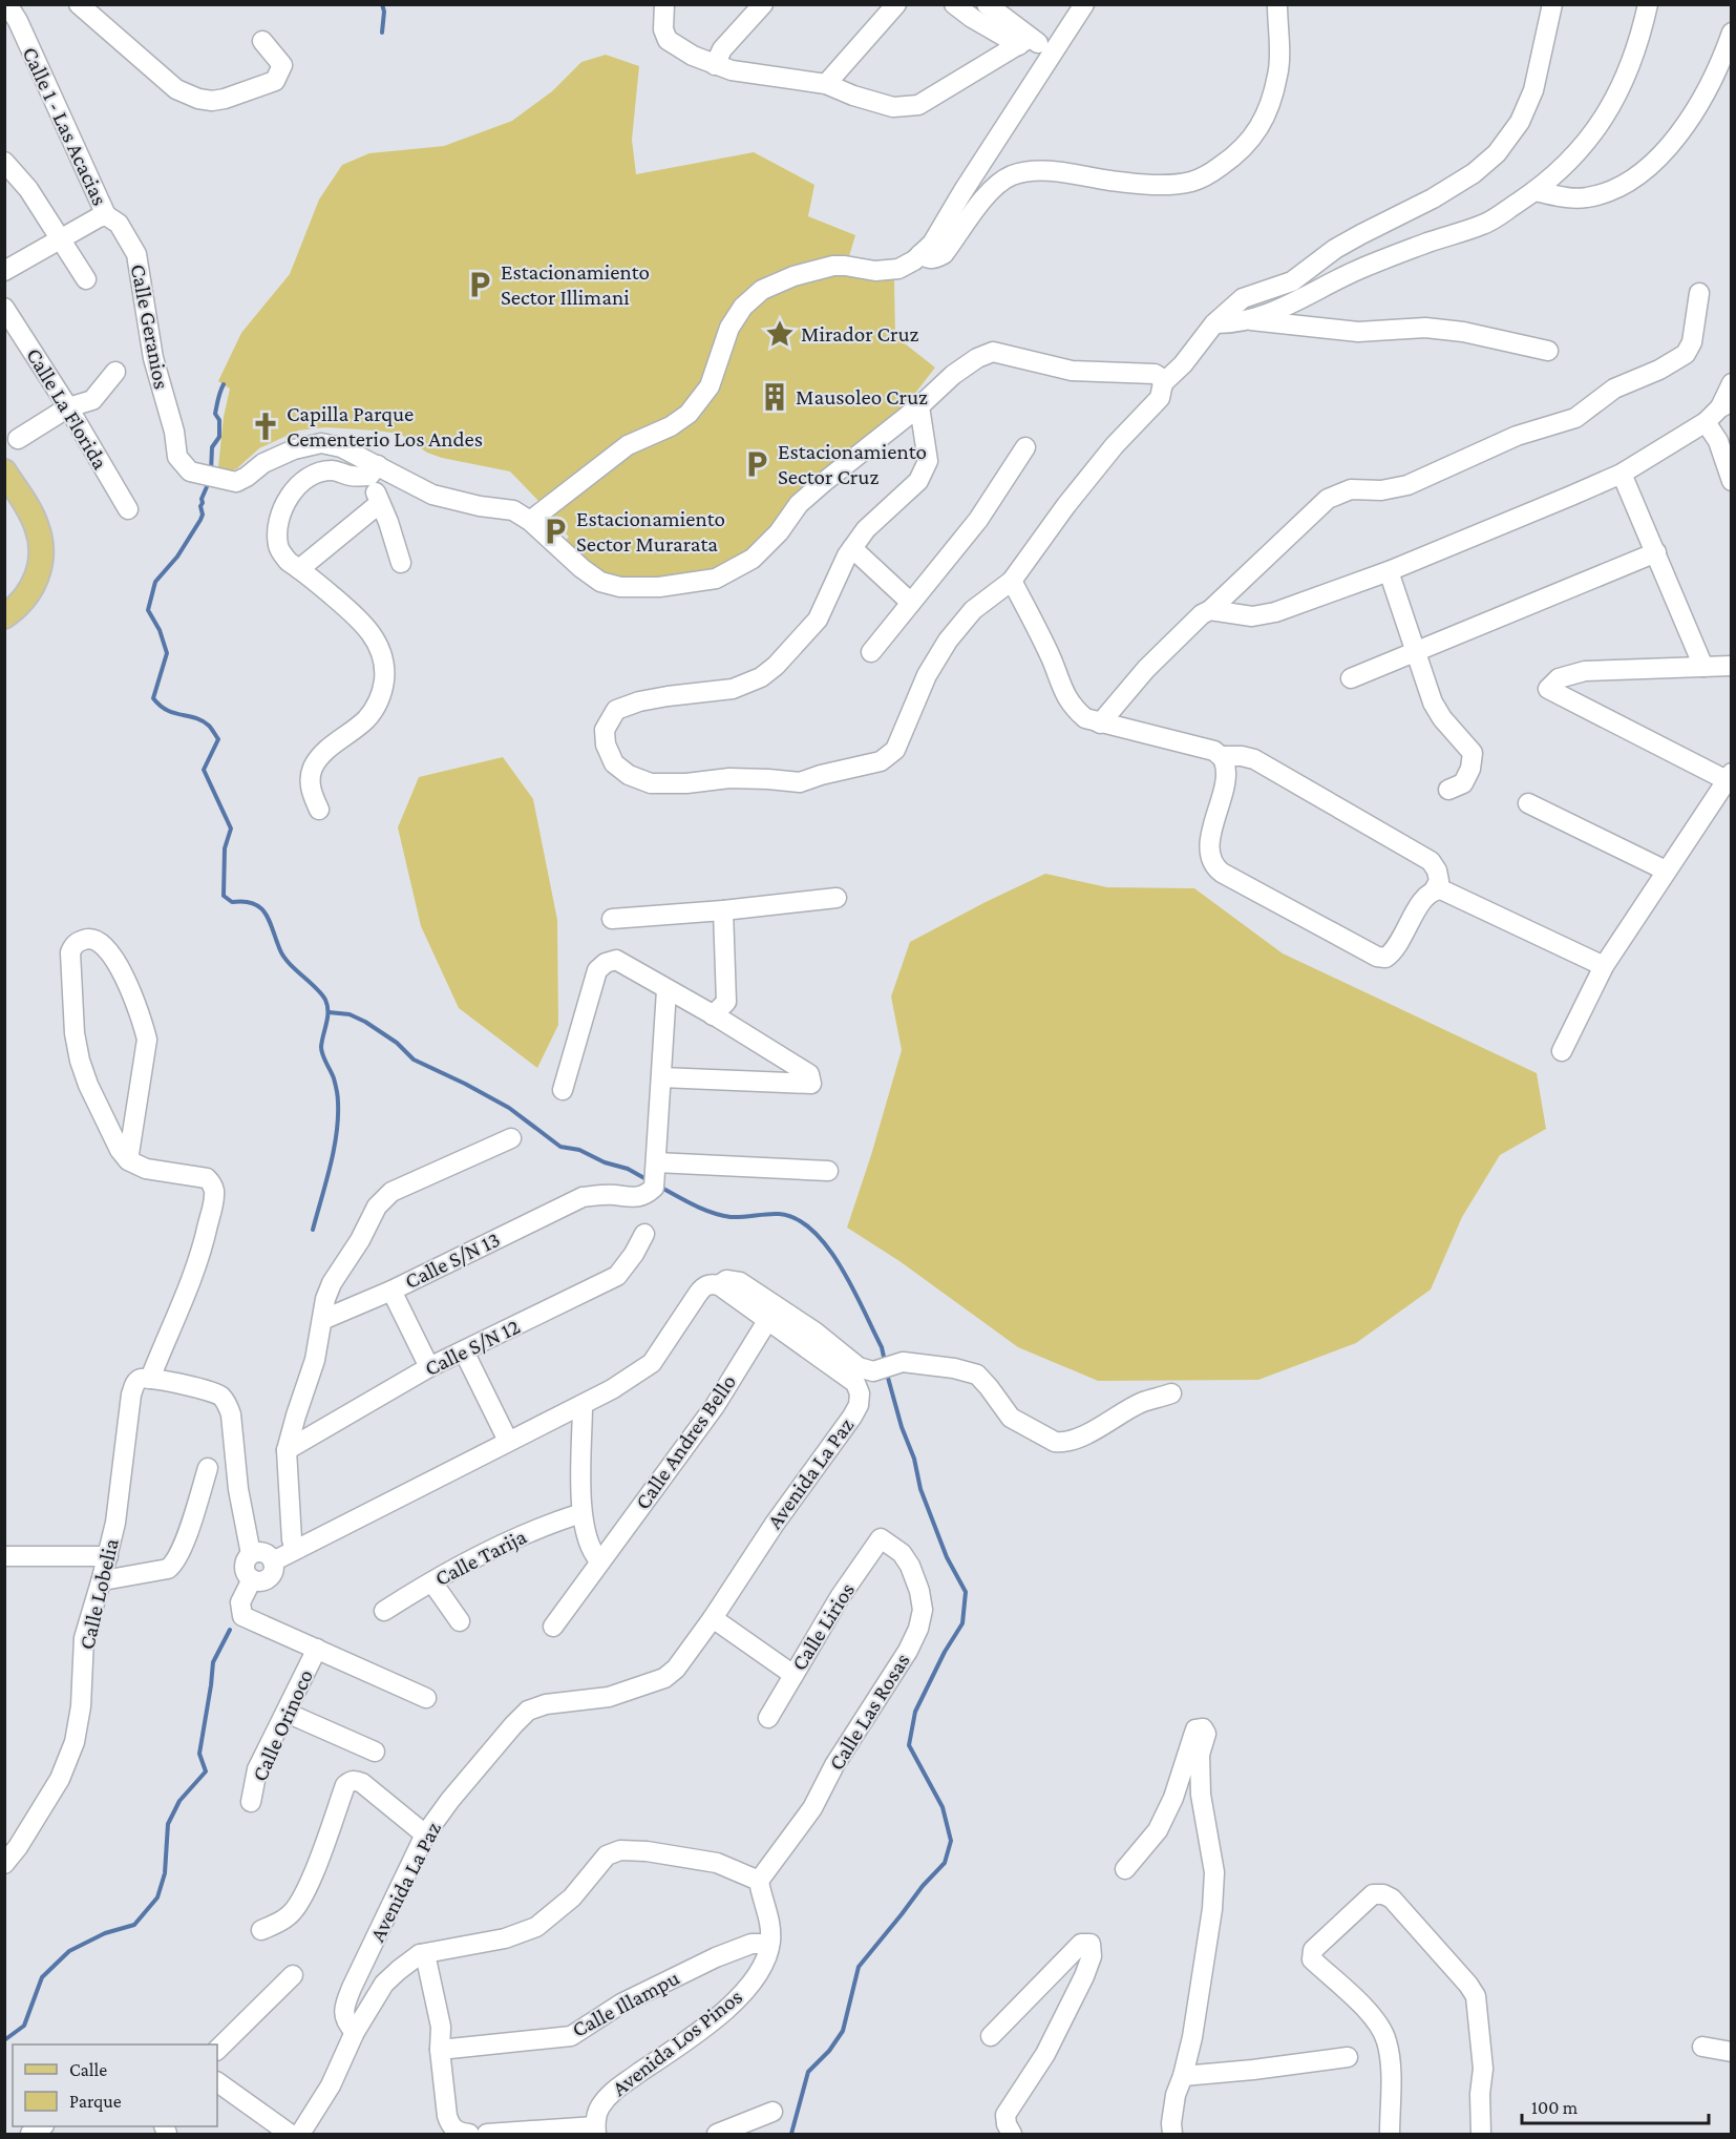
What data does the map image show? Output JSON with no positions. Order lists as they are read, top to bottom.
{
  "streets": {
    "street": [
      "Calle 1 - Las Acacias",
      "Calle Geranios",
      "Calle La Florida",
      "Calle S/N 13",
      "Calle S/N 12",
      "Calle Andres Bello",
      "Avenida La Paz",
      "Calle Tarija",
      "Calle Lobelia",
      "Calle Lirios",
      "Calle Las Rosas",
      "Calle Orinoco",
      "Calle Illampu",
      "Avenida Los Pinos"
    ]
  },
  "crossings": [
    ["Calle 1 - Las Acacias", "Calle Geranios"],
    ["Calle Andres Bello", "Avenida La Paz"],
    ["Calle Lirios", "Calle Las Rosas"],
    ["Calle Las Rosas", "Avenida Los Pinos"],
    ["Calle Illampu", "Avenida Los Pinos"]
  ],
  "places": {
    "parking": ["Estacionamiento Sector Illimani", "Estacionamiento Sector Cruz", "Estacionamiento Sector Murarata"],
    "place": ["Mirador Cruz"],
    "building": ["Mausoleo Cruz"],
    "church": ["Capilla Parque Cementerio Los Andes"]
  },
  "legend": ["Calle", "Parque"],
  "scale_bar": "100 m"
}
